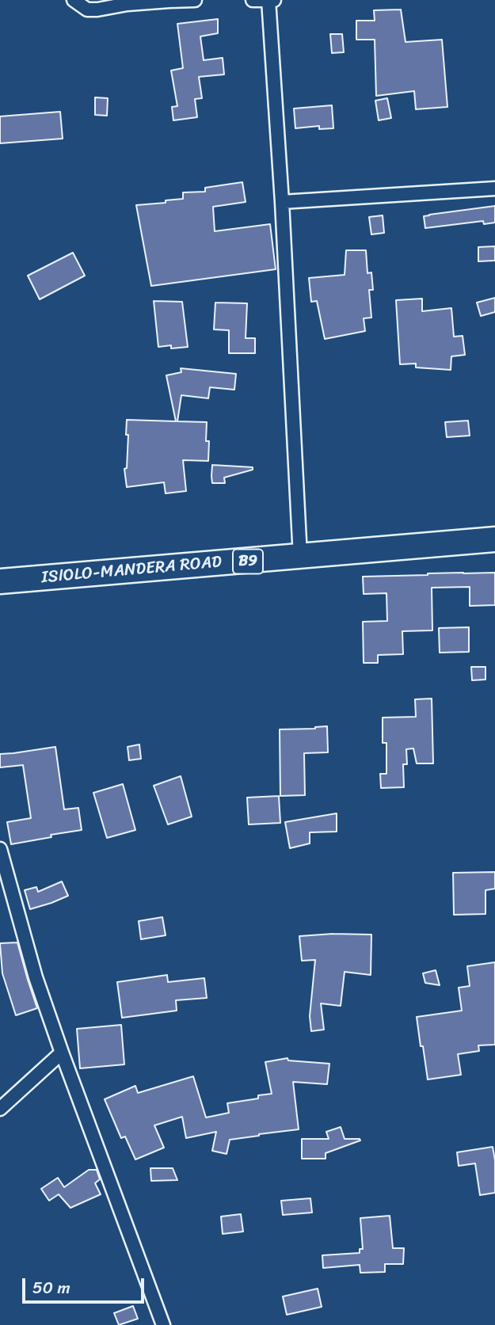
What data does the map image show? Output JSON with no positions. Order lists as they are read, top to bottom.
{
  "streets": {
    "highway": ["B9", "ISIOLO-MANDERA ROAD"]
  },
  "scale_bar": "50 m"
}
